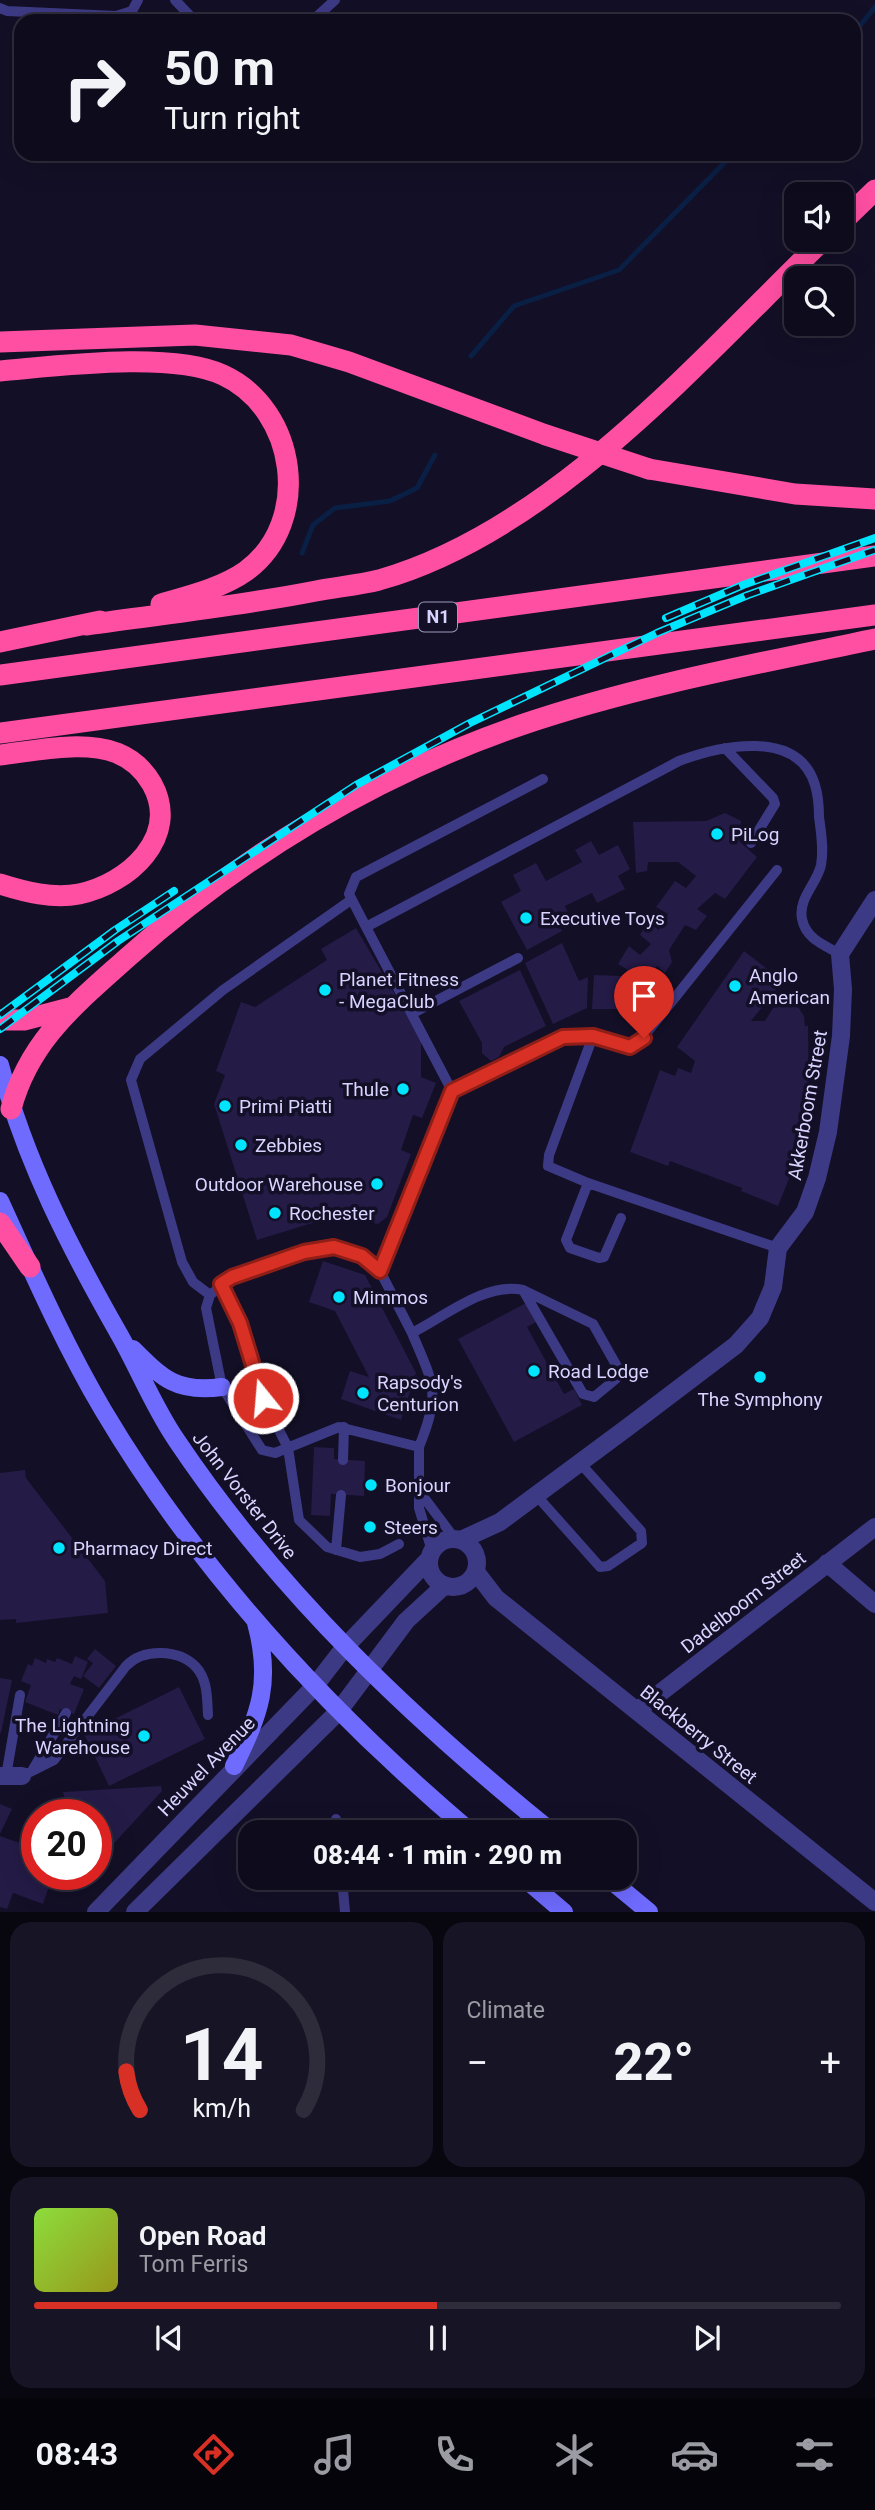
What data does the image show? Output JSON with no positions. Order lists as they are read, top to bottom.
{
  "streets": {
    "highway": ["N1"],
    "main road": ["John Vorster Drive"],
    "street": [
      "Akkerboom Street",
      "Dadelboom Street",
      "Blackberry Street",
      "Heuwel Avenue"
    ]
  },
  "crossings": [
    ["Akkerboom Street", "Blackberry Street"],
    ["John Vorster Drive", "Heuwel Avenue"],
    ["Dadelboom Street", "Blackberry Street"]
  ],
  "places": [
    "PiLog",
    "Executive Toys",
    "Anglo American",
    "Planet Fitness - MegaClub",
    "Thule",
    "Primi Piatti",
    "Zebbies",
    "Outdoor Warehouse",
    "Rochester",
    "Mimmos",
    "Road Lodge",
    "The Symphony",
    "Rapsody's Centurion",
    "Bonjour",
    "Steers",
    "Pharmacy Direct",
    "The Lightning Warehouse"
  ],
  "page": {
    "turn": ["50 m", "Turn right"],
    "limit": "20",
    "trip": "08:44 · 1 min · 290 m",
    "tile": "Climate",
    "heat": ["−", "22°", "+"],
    "song": ["Open Road", "Tom Ferris"],
    "tabs": "08:43",
    "gauge": ["14", "km/h"]
  }
}
